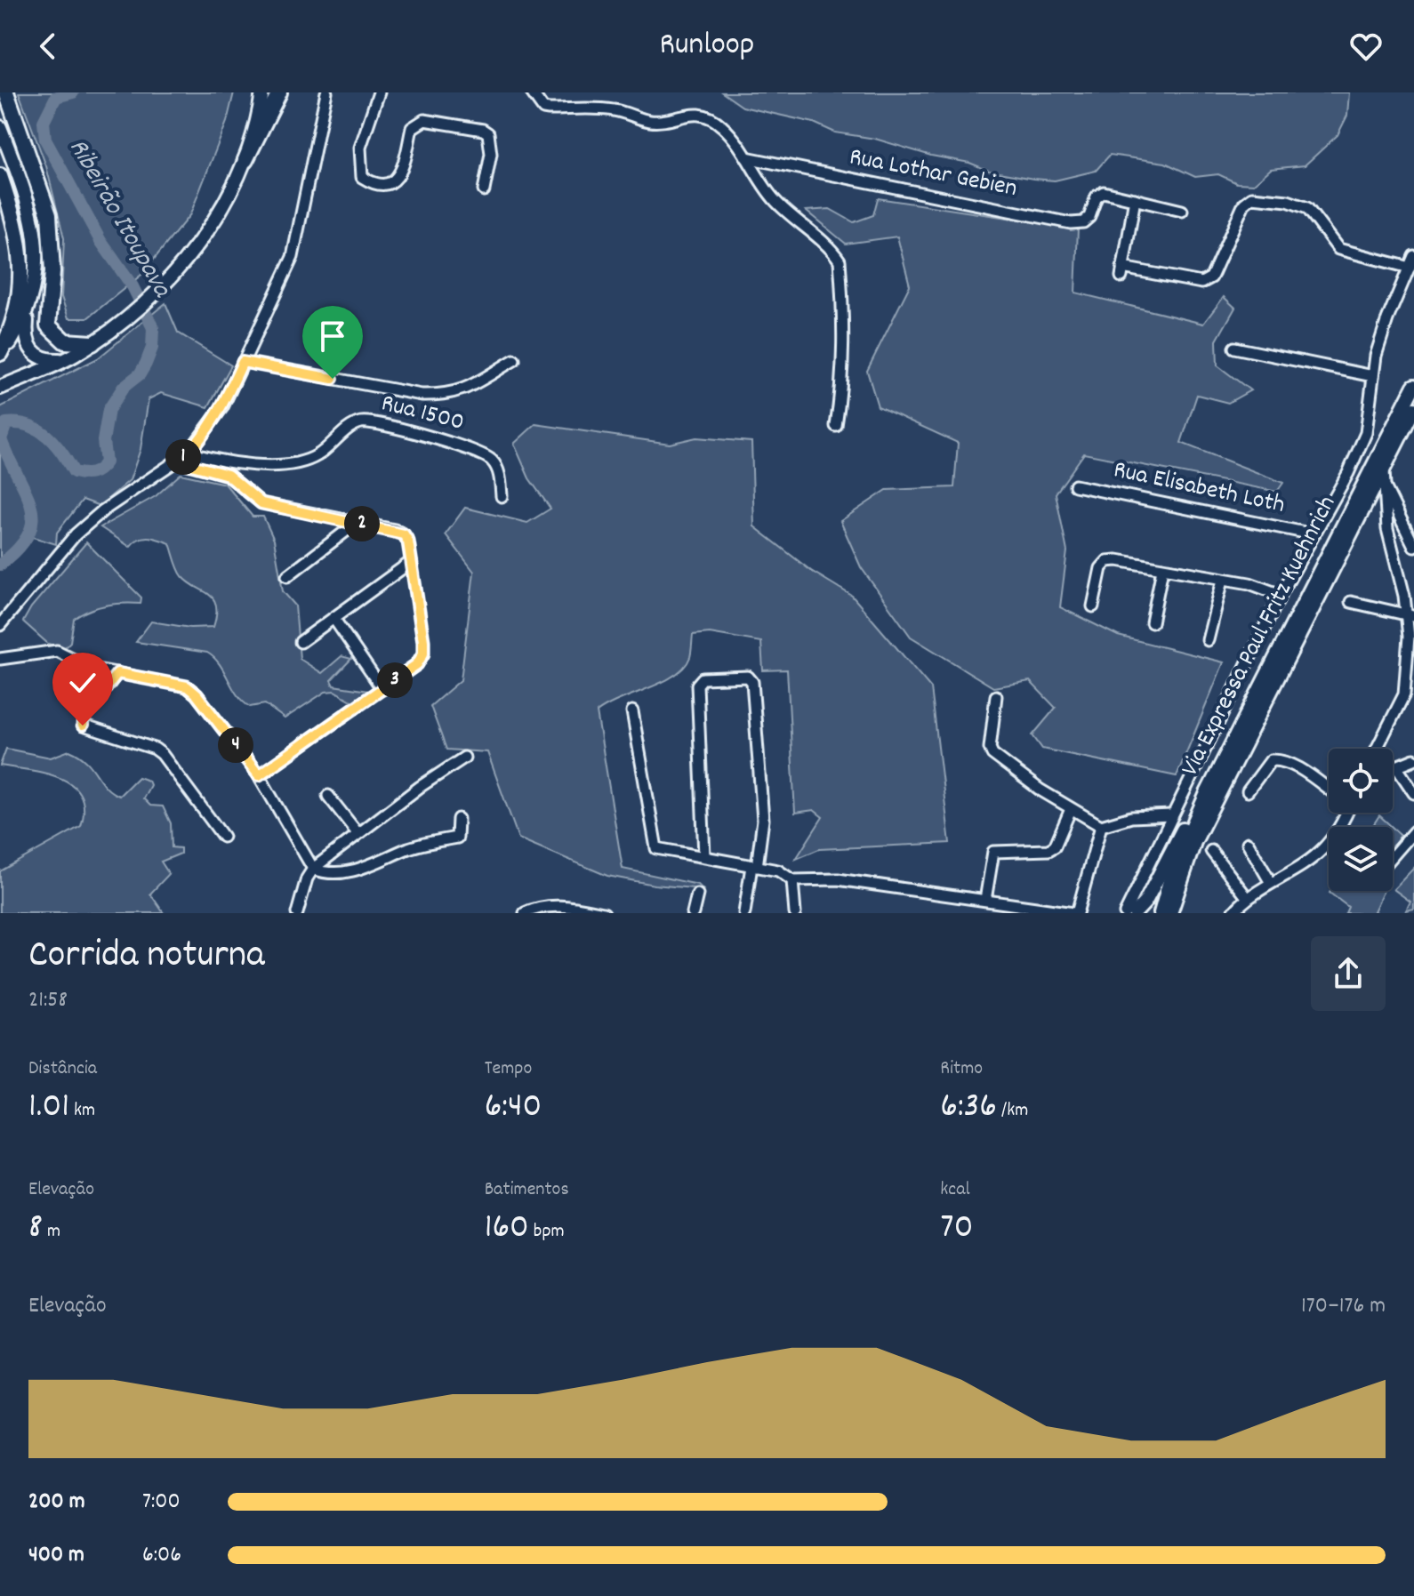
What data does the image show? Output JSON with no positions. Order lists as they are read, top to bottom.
{
  "streets": {
    "main road": ["Via Expressa Paul Fritz Kuehnrich"],
    "street": ["Rua Lothar Gebien", "Rua 1500", "Rua Elisabeth Loth"]
  },
  "water": ["Ribeirão Itoupava"],
  "page": {
    "header": "Runloop",
    "pins": [
      "1",
      "2",
      "3",
      "4"
    ],
    "heading": ["Corrida noturna", "21:58"],
    "stats": [
      ["Distância", "1.01 km"],
      ["Tempo", "6:40"],
      ["Ritmo", "6:36 /km"],
      ["Elevação", "8 m"],
      ["Batimentos", "160 bpm"],
      ["kcal", "70"]
    ],
    "chart": ["Elevação", "170–176 m"],
    "list": [
      {
        "name": "200 m",
        "note": "7:00"
      },
      {
        "name": "400 m",
        "note": "6:06"
      }
    ]
  }
}
